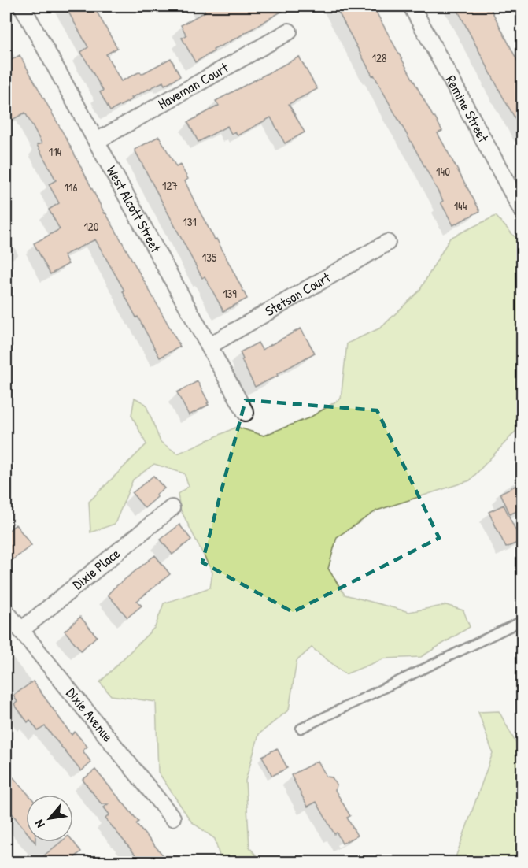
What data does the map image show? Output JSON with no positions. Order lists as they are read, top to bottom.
{
  "streets": {
    "street": [
      "Haveman Court",
      "Remine Street",
      "West Alcott Street",
      "Stetson Court",
      "Dixie Place",
      "Dixie Avenue"
    ]
  },
  "crossings": [
    ["Haveman Court", "West Alcott Street"],
    ["West Alcott Street", "Stetson Court"],
    ["Dixie Place", "Dixie Avenue"]
  ],
  "house_numbers": [
    "128",
    "114",
    "140",
    "127",
    "116",
    "144",
    "131",
    "120",
    "135",
    "139"
  ],
  "north": "bottom left"
}
